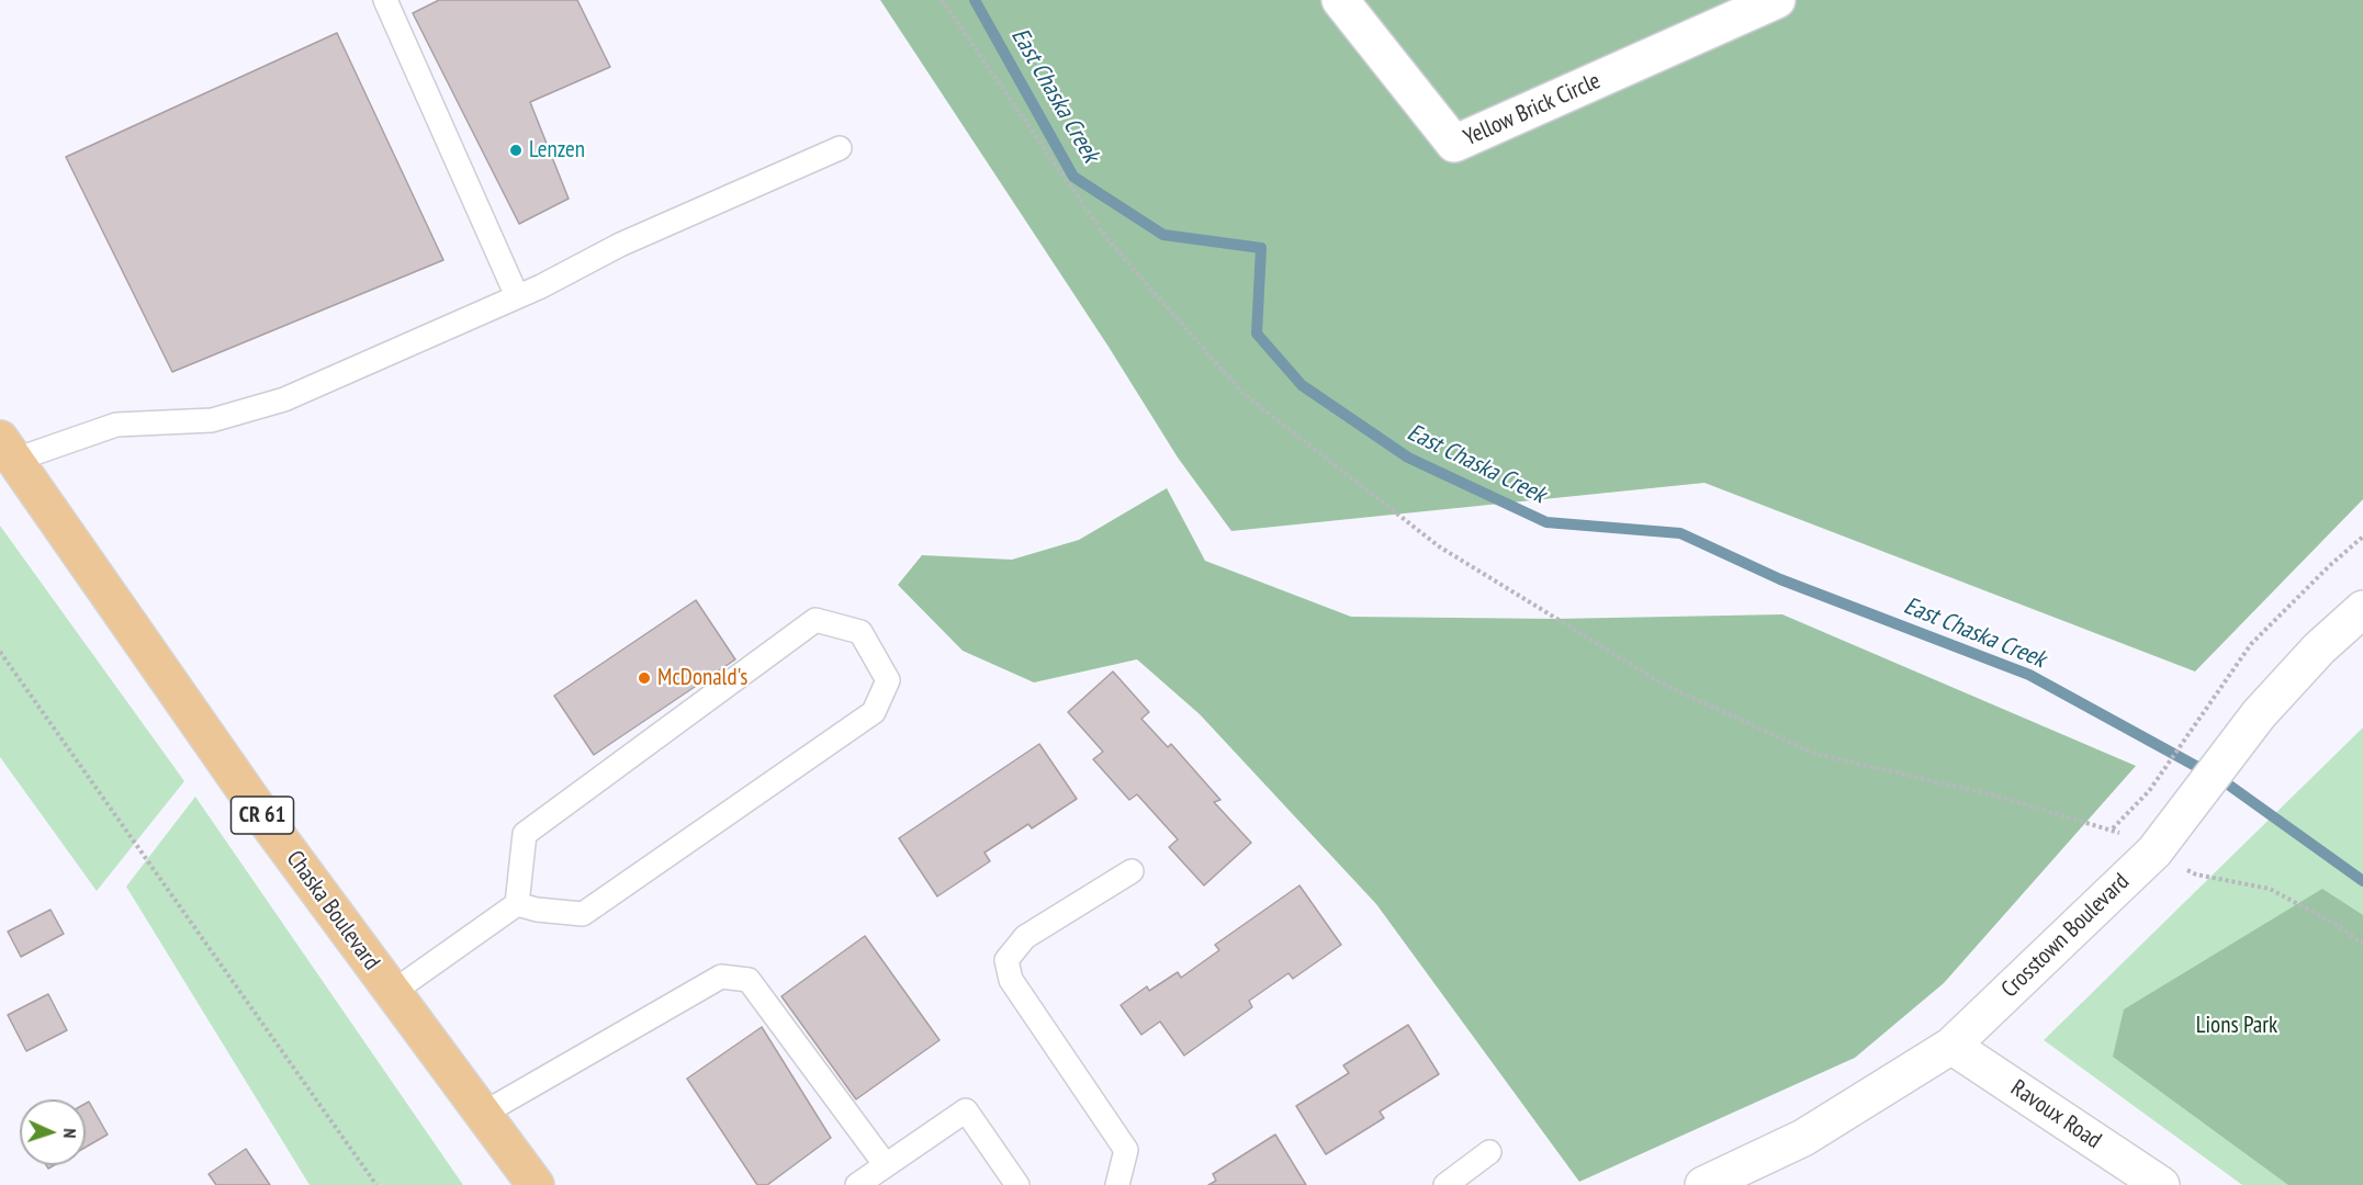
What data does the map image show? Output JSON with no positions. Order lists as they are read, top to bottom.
{
  "streets": {
    "main road": ["CR 61", "Chaska Boulevard"],
    "street": ["Yellow Brick Circle", "Crosstown Boulevard", "Ravoux Road"]
  },
  "crossings": [
    ["Crosstown Boulevard", "Ravoux Road"]
  ],
  "water": ["East Chaska Creek"],
  "parks": ["Lions Park"],
  "places": ["Lenzen", "McDonald's"],
  "north": "right"
}
